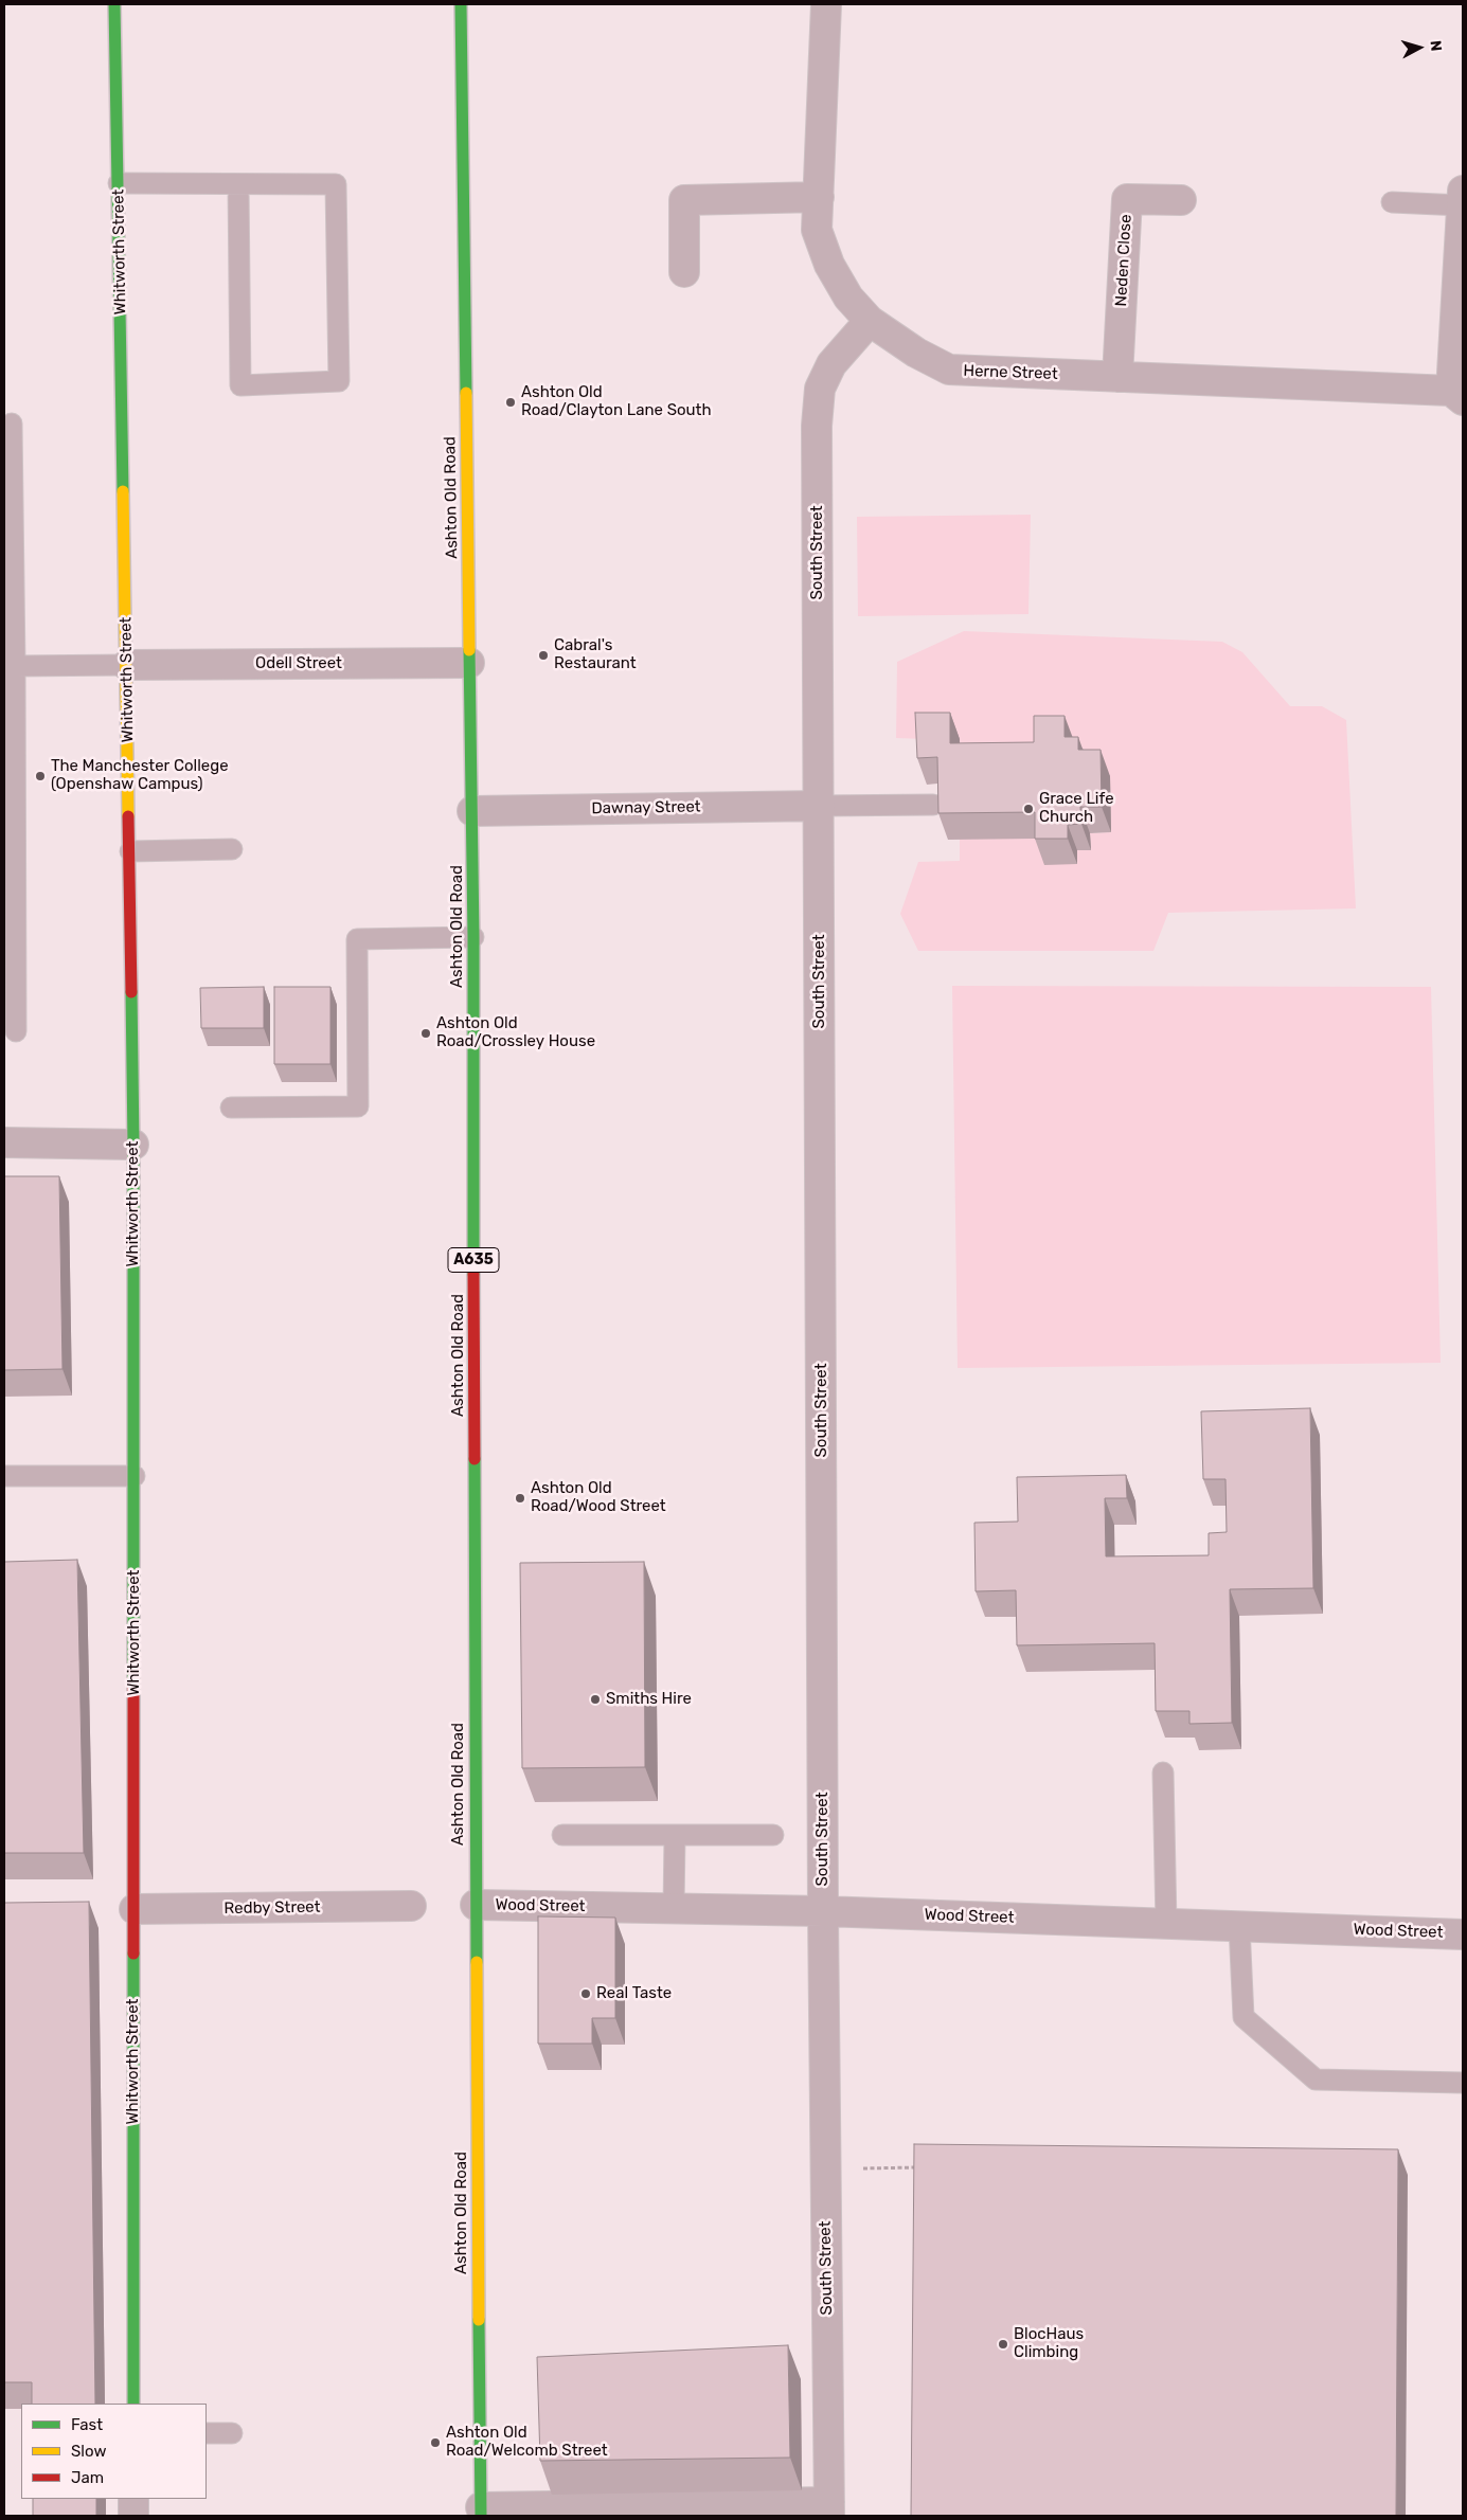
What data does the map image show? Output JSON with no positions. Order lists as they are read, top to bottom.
{
  "streets": {
    "main road": ["Whitworth Street", "Ashton Old Road", "A635"],
    "street": [
      "Neden Close",
      "Herne Street",
      "South Street",
      "Odell Street",
      "Dawnay Street",
      "Wood Street",
      "Redby Street"
    ]
  },
  "crossings": [
    ["Whitworth Street", "Odell Street"],
    ["Whitworth Street", "Redby Street"],
    ["Neden Close", "Herne Street"],
    ["Herne Street", "South Street"],
    ["Ashton Old Road", "Odell Street"],
    ["Ashton Old Road", "Dawnay Street"],
    ["Ashton Old Road", "Wood Street"],
    ["South Street", "Dawnay Street"],
    ["South Street", "Wood Street"]
  ],
  "places": [
    "Ashton Old Road/Clayton Lane South",
    "Cabral's Restaurant",
    "The Manchester College (Openshaw Campus)",
    "Grace Life Church",
    "Ashton Old Road/Crossley House",
    "Ashton Old Road/Wood Street",
    "Smiths Hire",
    "Real Taste",
    "BlocHaus Climbing",
    "Ashton Old Road/Welcomb Street"
  ],
  "legend": ["Fast", "Slow", "Jam"],
  "north": "right"
}
